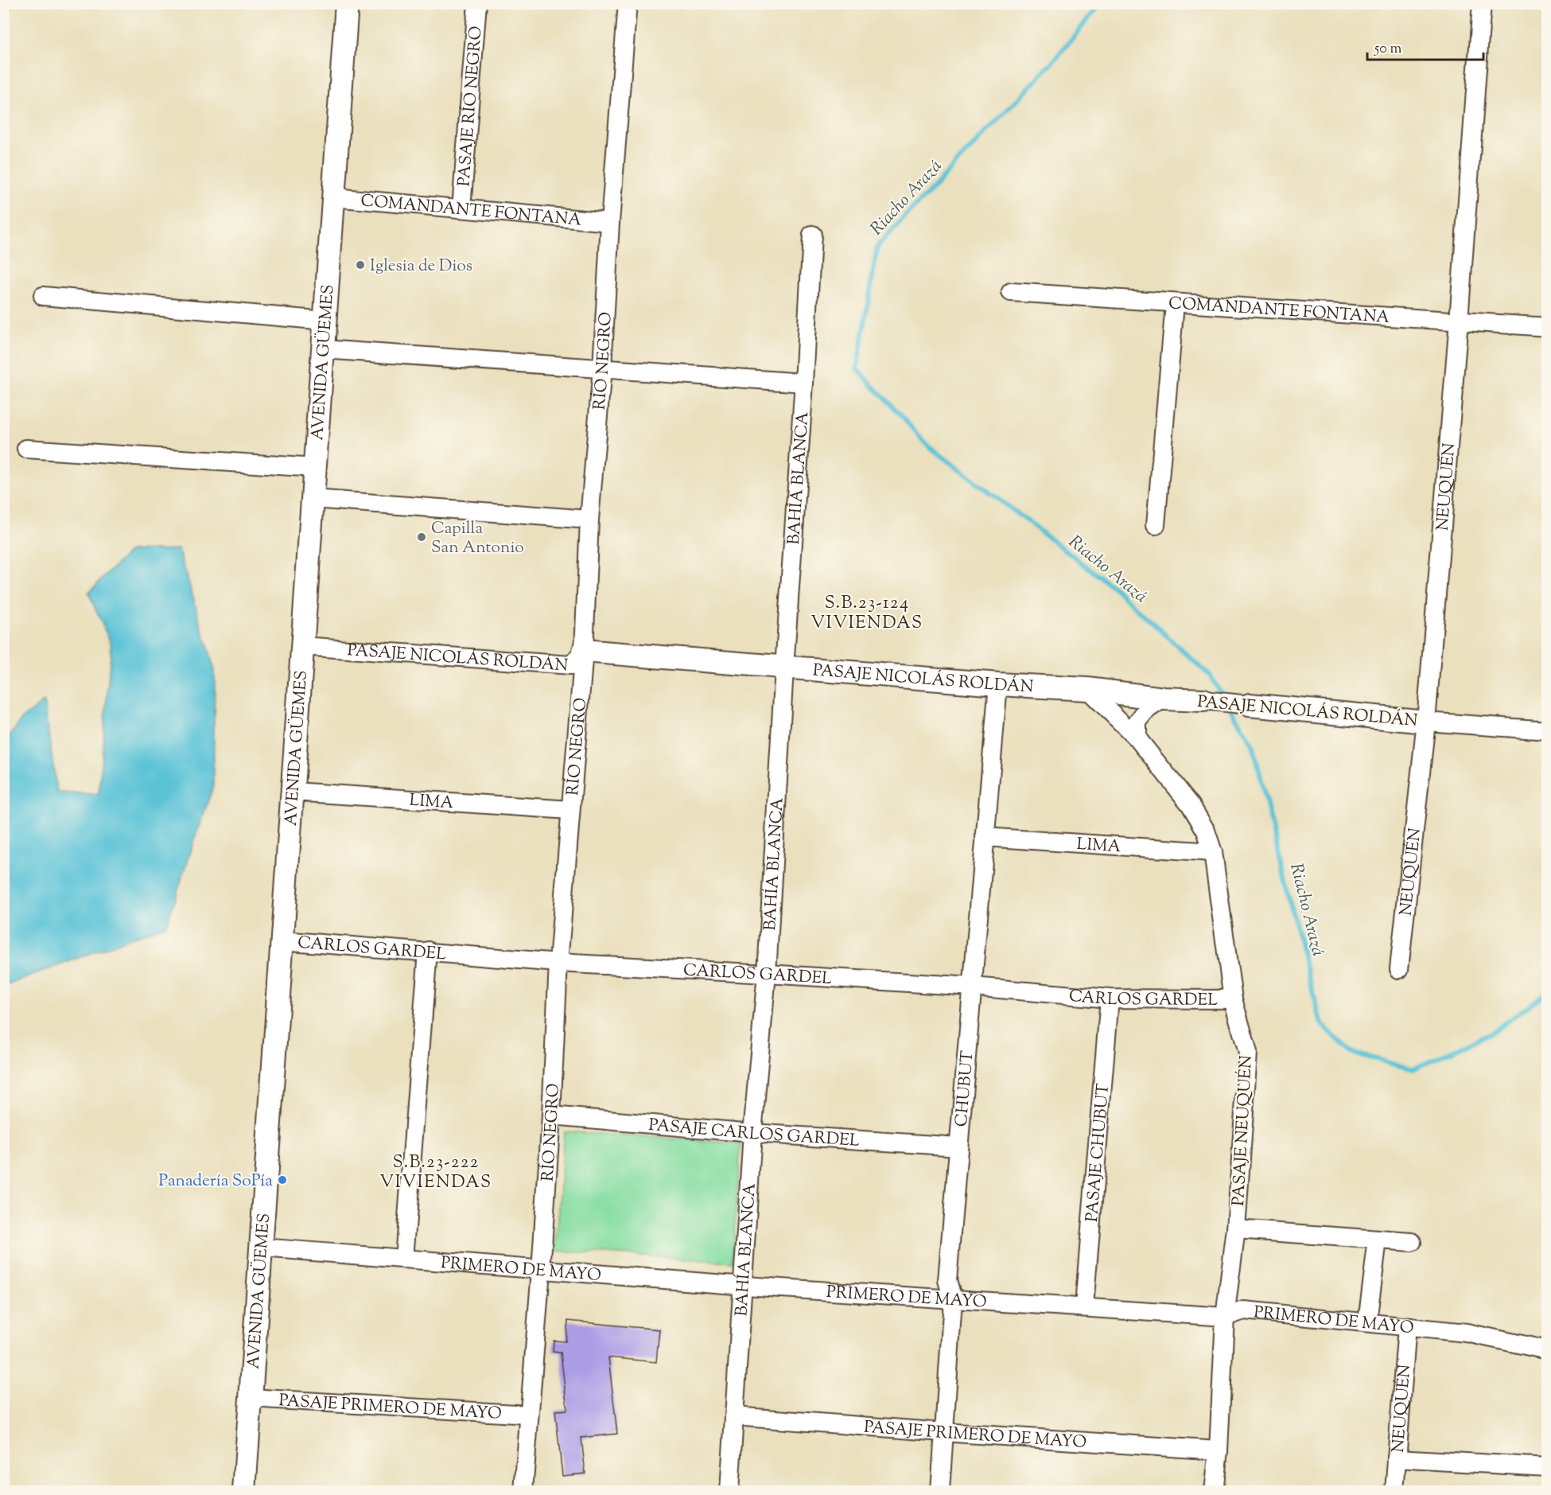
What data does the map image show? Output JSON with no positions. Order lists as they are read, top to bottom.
{
  "streets": {
    "street": [
      "PASAJE RÍO NEGRO",
      "COMANDANTE FONTANA",
      "AVENIDA GÜEMES",
      "RÍO NEGRO",
      "BAHÍA BLANCA",
      "NEUQUÉN",
      "PASAJE NICOLÁS ROLDÁN",
      "LIMA",
      "CARLOS GARDEL",
      "CHUBUT",
      "PASAJE NEUQUÉN",
      "PASAJE CARLOS GARDEL",
      "PASAJE CHUBUT",
      "PRIMERO DE MAYO",
      "PASAJE PRIMERO DE MAYO"
    ]
  },
  "crossings": [
    ["PASAJE RÍO NEGRO", "COMANDANTE FONTANA"],
    ["COMANDANTE FONTANA", "AVENIDA GÜEMES"],
    ["COMANDANTE FONTANA", "RÍO NEGRO"],
    ["COMANDANTE FONTANA", "NEUQUÉN"],
    ["AVENIDA GÜEMES", "PASAJE NICOLÁS ROLDÁN"],
    ["AVENIDA GÜEMES", "LIMA"],
    ["AVENIDA GÜEMES", "CARLOS GARDEL"],
    ["AVENIDA GÜEMES", "PRIMERO DE MAYO"],
    ["AVENIDA GÜEMES", "PASAJE PRIMERO DE MAYO"],
    ["RÍO NEGRO", "PASAJE NICOLÁS ROLDÁN"],
    ["RÍO NEGRO", "LIMA"],
    ["RÍO NEGRO", "CARLOS GARDEL"],
    ["RÍO NEGRO", "PASAJE CARLOS GARDEL"],
    ["RÍO NEGRO", "PRIMERO DE MAYO"],
    ["RÍO NEGRO", "PASAJE PRIMERO DE MAYO"],
    ["BAHÍA BLANCA", "PASAJE NICOLÁS ROLDÁN"],
    ["BAHÍA BLANCA", "CARLOS GARDEL"],
    ["BAHÍA BLANCA", "PASAJE CARLOS GARDEL"],
    ["BAHÍA BLANCA", "PRIMERO DE MAYO"],
    ["BAHÍA BLANCA", "PASAJE PRIMERO DE MAYO"],
    ["NEUQUÉN", "PASAJE NICOLÁS ROLDÁN"],
    ["NEUQUÉN", "PRIMERO DE MAYO"],
    ["PASAJE NICOLÁS ROLDÁN", "CHUBUT"],
    ["PASAJE NICOLÁS ROLDÁN", "PASAJE NEUQUÉN"],
    ["LIMA", "CHUBUT"],
    ["LIMA", "PASAJE NEUQUÉN"],
    ["CARLOS GARDEL", "CHUBUT"],
    ["CARLOS GARDEL", "PASAJE NEUQUÉN"],
    ["CARLOS GARDEL", "PASAJE CHUBUT"],
    ["CHUBUT", "PASAJE CARLOS GARDEL"],
    ["CHUBUT", "PRIMERO DE MAYO"],
    ["CHUBUT", "PASAJE PRIMERO DE MAYO"],
    ["PASAJE NEUQUÉN", "PRIMERO DE MAYO"],
    ["PASAJE NEUQUÉN", "PASAJE PRIMERO DE MAYO"],
    ["PASAJE CHUBUT", "PRIMERO DE MAYO"]
  ],
  "districts": ["S.B.23-124 VIVIENDAS", "S.B.23-222 VIVIENDAS"],
  "water": ["Riacho Arazá"],
  "places": ["Iglesia de Dios", "Capilla San Antonio", "Panadería SoPía"],
  "scale_bar": "50 m"
}
